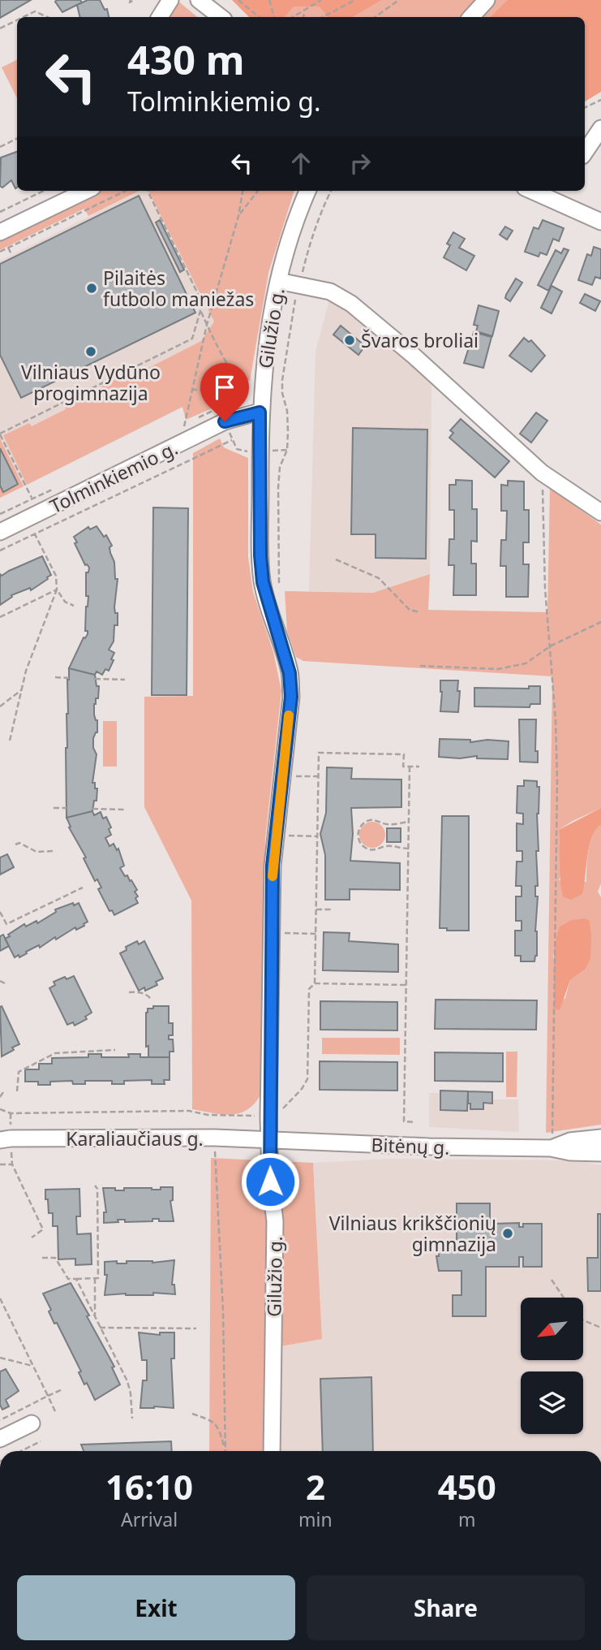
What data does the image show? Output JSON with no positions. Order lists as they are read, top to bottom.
{
  "streets": {
    "street": [
      "Gilužio g.",
      "Tolminkiemio g.",
      "Karaliaučiaus g.",
      "Bitėnų g."
    ]
  },
  "crossings": [
    ["Gilužio g.", "Tolminkiemio g."],
    ["Gilužio g.", "Karaliaučiaus g."],
    ["Gilužio g.", "Bitėnų g."],
    ["Karaliaučiaus g.", "Bitėnų g."]
  ],
  "places": [
    "Pilaitės futbolo maniežas",
    "Švaros broliai",
    "Vilniaus Vydūno progimnazija",
    "Vilniaus krikščionių gimnazija"
  ],
  "north": "bottom left",
  "page": {
    "turn": ["430 m", "Tolminkiemio g."],
    "eta": [
      "16:10",
      "Arrival",
      "2",
      "min",
      "450",
      "m"
    ],
    "buttons": ["Exit", "Share"]
  }
}
